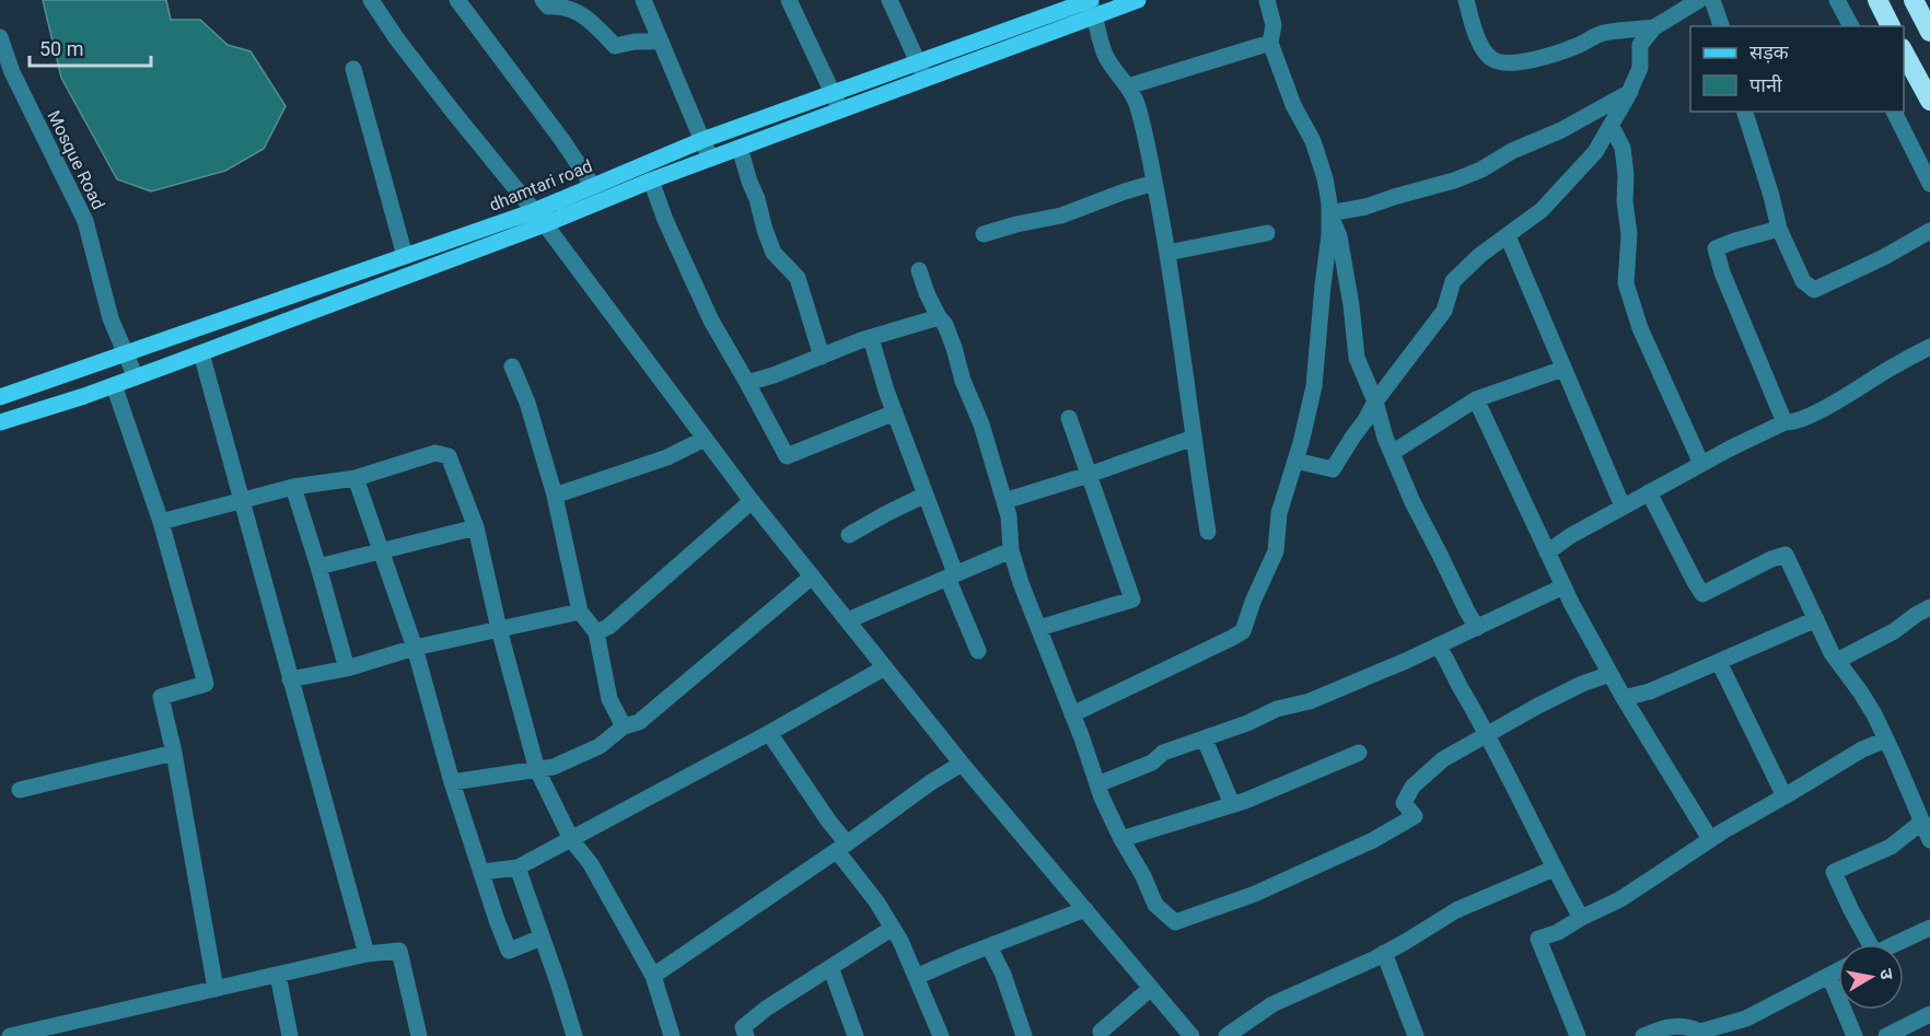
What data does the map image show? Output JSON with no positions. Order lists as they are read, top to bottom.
{
  "streets": {
    "main road": ["dhamtari road"],
    "street": ["Mosque Road"]
  },
  "crossings": [
    ["Mosque Road", "dhamtari road"]
  ],
  "legend": ["सड़क", "पानी"],
  "scale_bar": "50 m",
  "north": "right"
}
